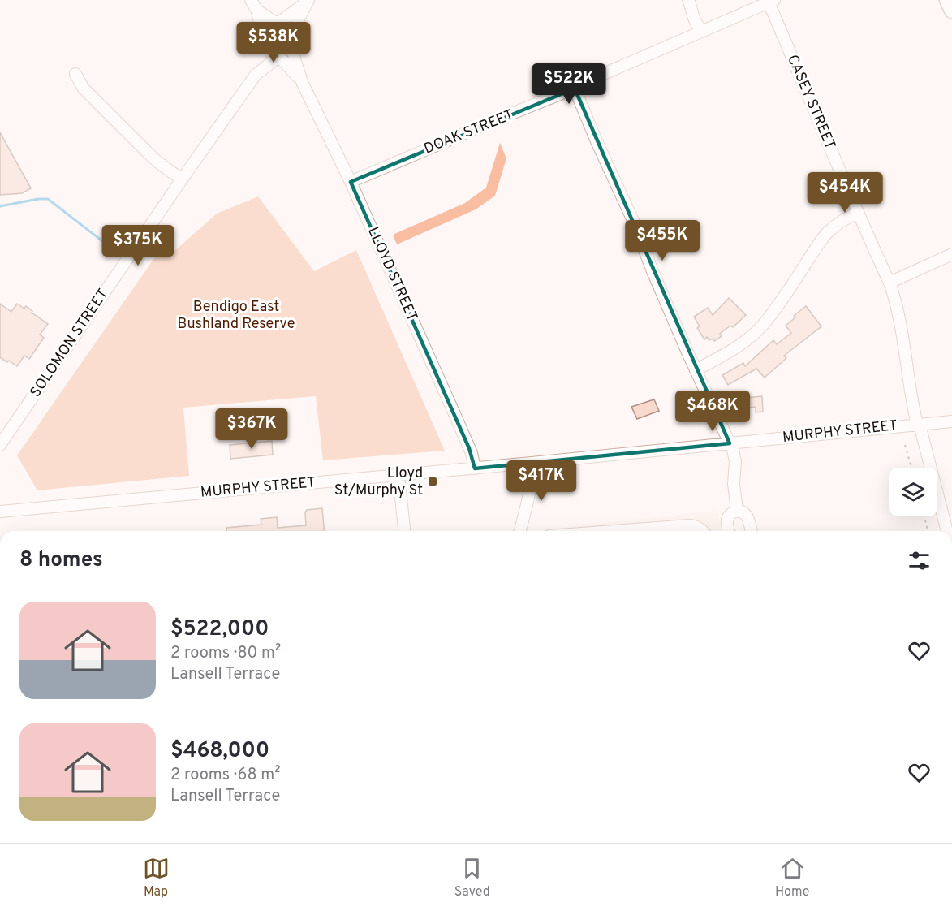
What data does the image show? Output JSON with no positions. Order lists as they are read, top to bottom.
{
  "streets": {
    "street": [
      "CASEY STREET",
      "DOAK STREET",
      "LLOYD STREET",
      "SOLOMON STREET",
      "MURPHY STREET"
    ]
  },
  "crossings": [
    ["CASEY STREET", "DOAK STREET"],
    ["CASEY STREET", "MURPHY STREET"],
    ["DOAK STREET", "LLOYD STREET"],
    ["LLOYD STREET", "SOLOMON STREET"],
    ["LLOYD STREET", "MURPHY STREET"]
  ],
  "parks": ["Bendigo East Bushland Reserve"],
  "places": {
    "transit": ["Lloyd St/Murphy St"]
  },
  "page": {
    "price": [
      "$538K",
      "$522K",
      "$454K",
      "$455K",
      "$375K",
      "$468K",
      "$367K",
      "$417K"
    ],
    "heading": "8 homes",
    "list": [
      {
        "name": "$522,000",
        "note": "2 rooms · 80 m² · Lansell Terrace"
      },
      {
        "name": "$468,000",
        "note": "2 rooms · 68 m² · Lansell Terrace"
      }
    ],
    "tabs": ["Map", "Saved", "Home"]
  }
}
